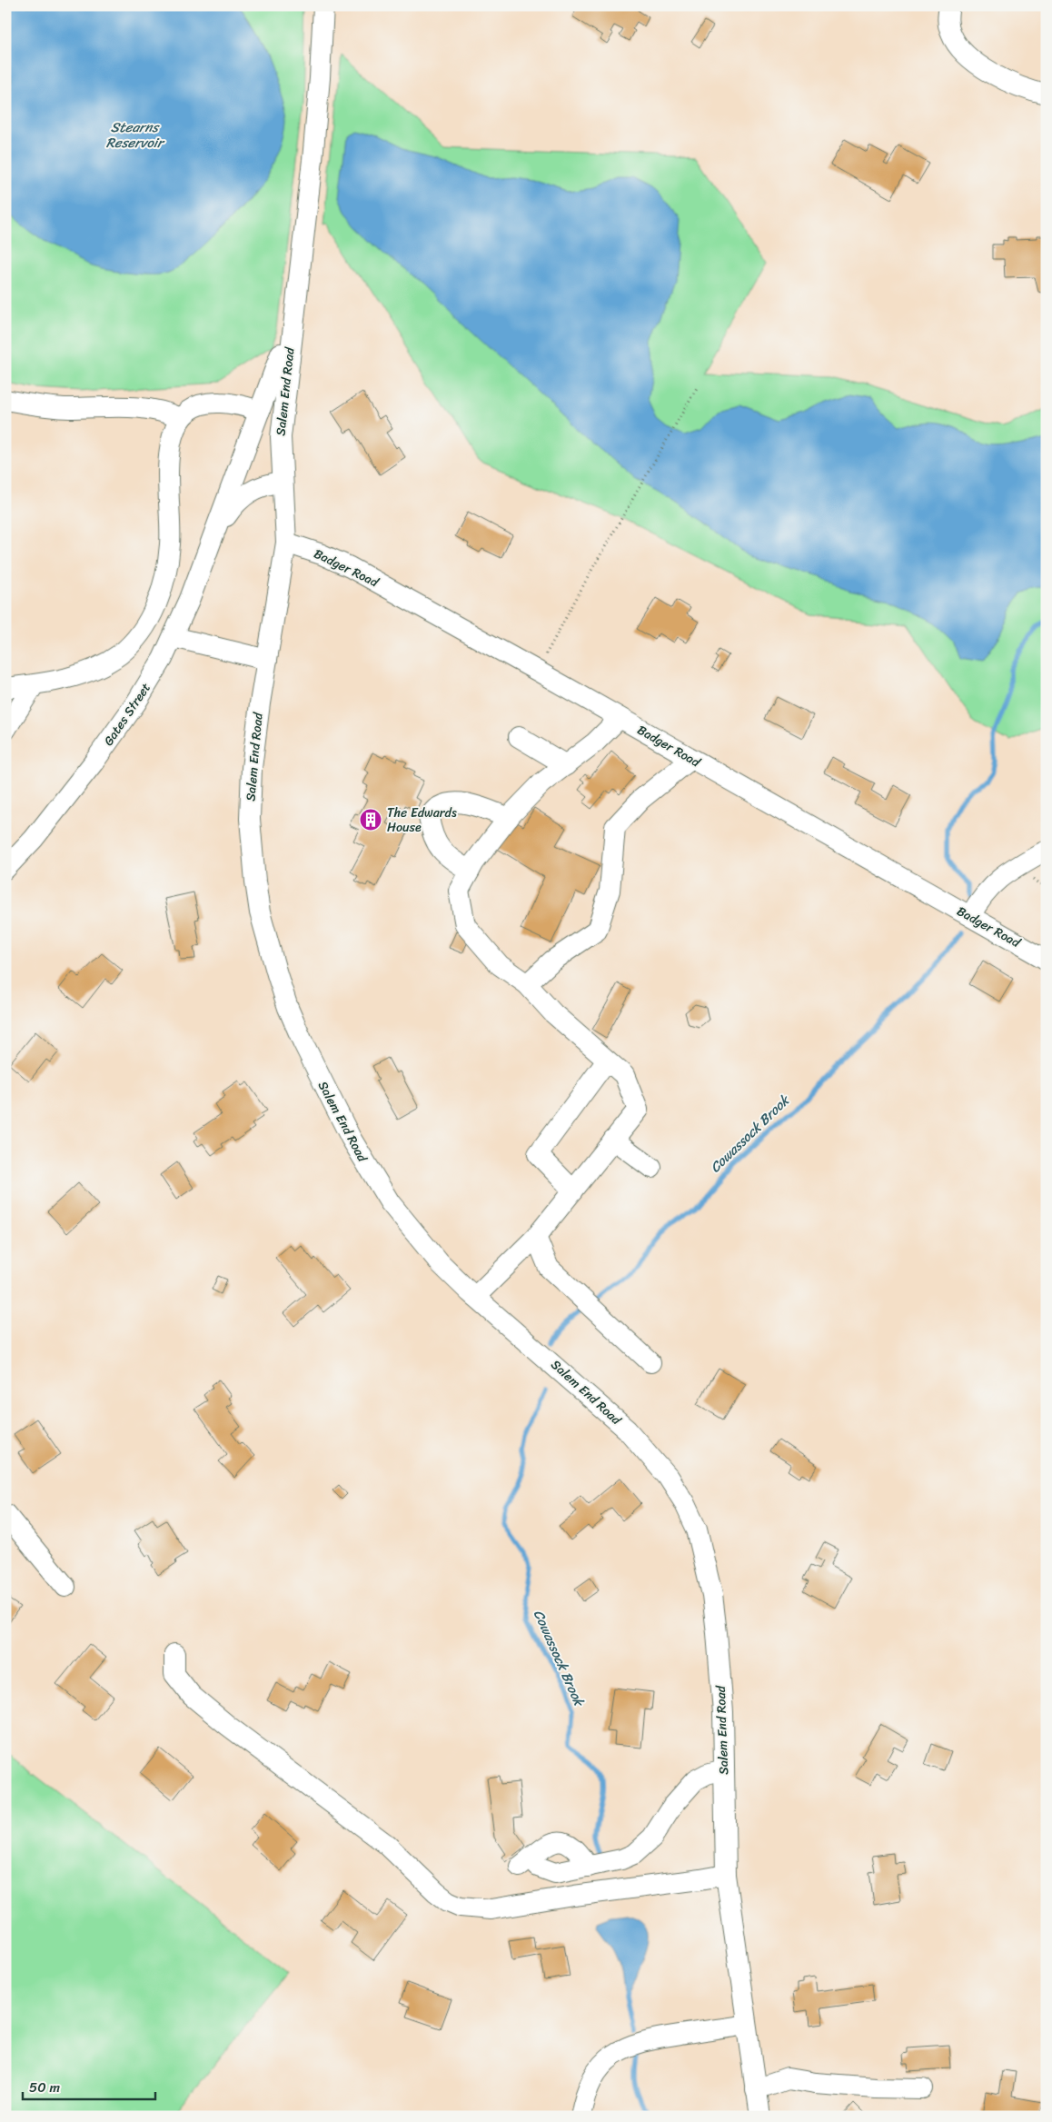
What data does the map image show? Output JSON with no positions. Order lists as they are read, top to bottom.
{
  "streets": {
    "street": ["Salem End Road", "Badger Road", "Gates Street"]
  },
  "crossings": [
    ["Salem End Road", "Badger Road"],
    ["Salem End Road", "Gates Street"]
  ],
  "water": ["Stearns Reservoir", "Cowassock Brook"],
  "places": {
    "building": ["The Edwards House"]
  },
  "scale_bar": "50 m"
}
